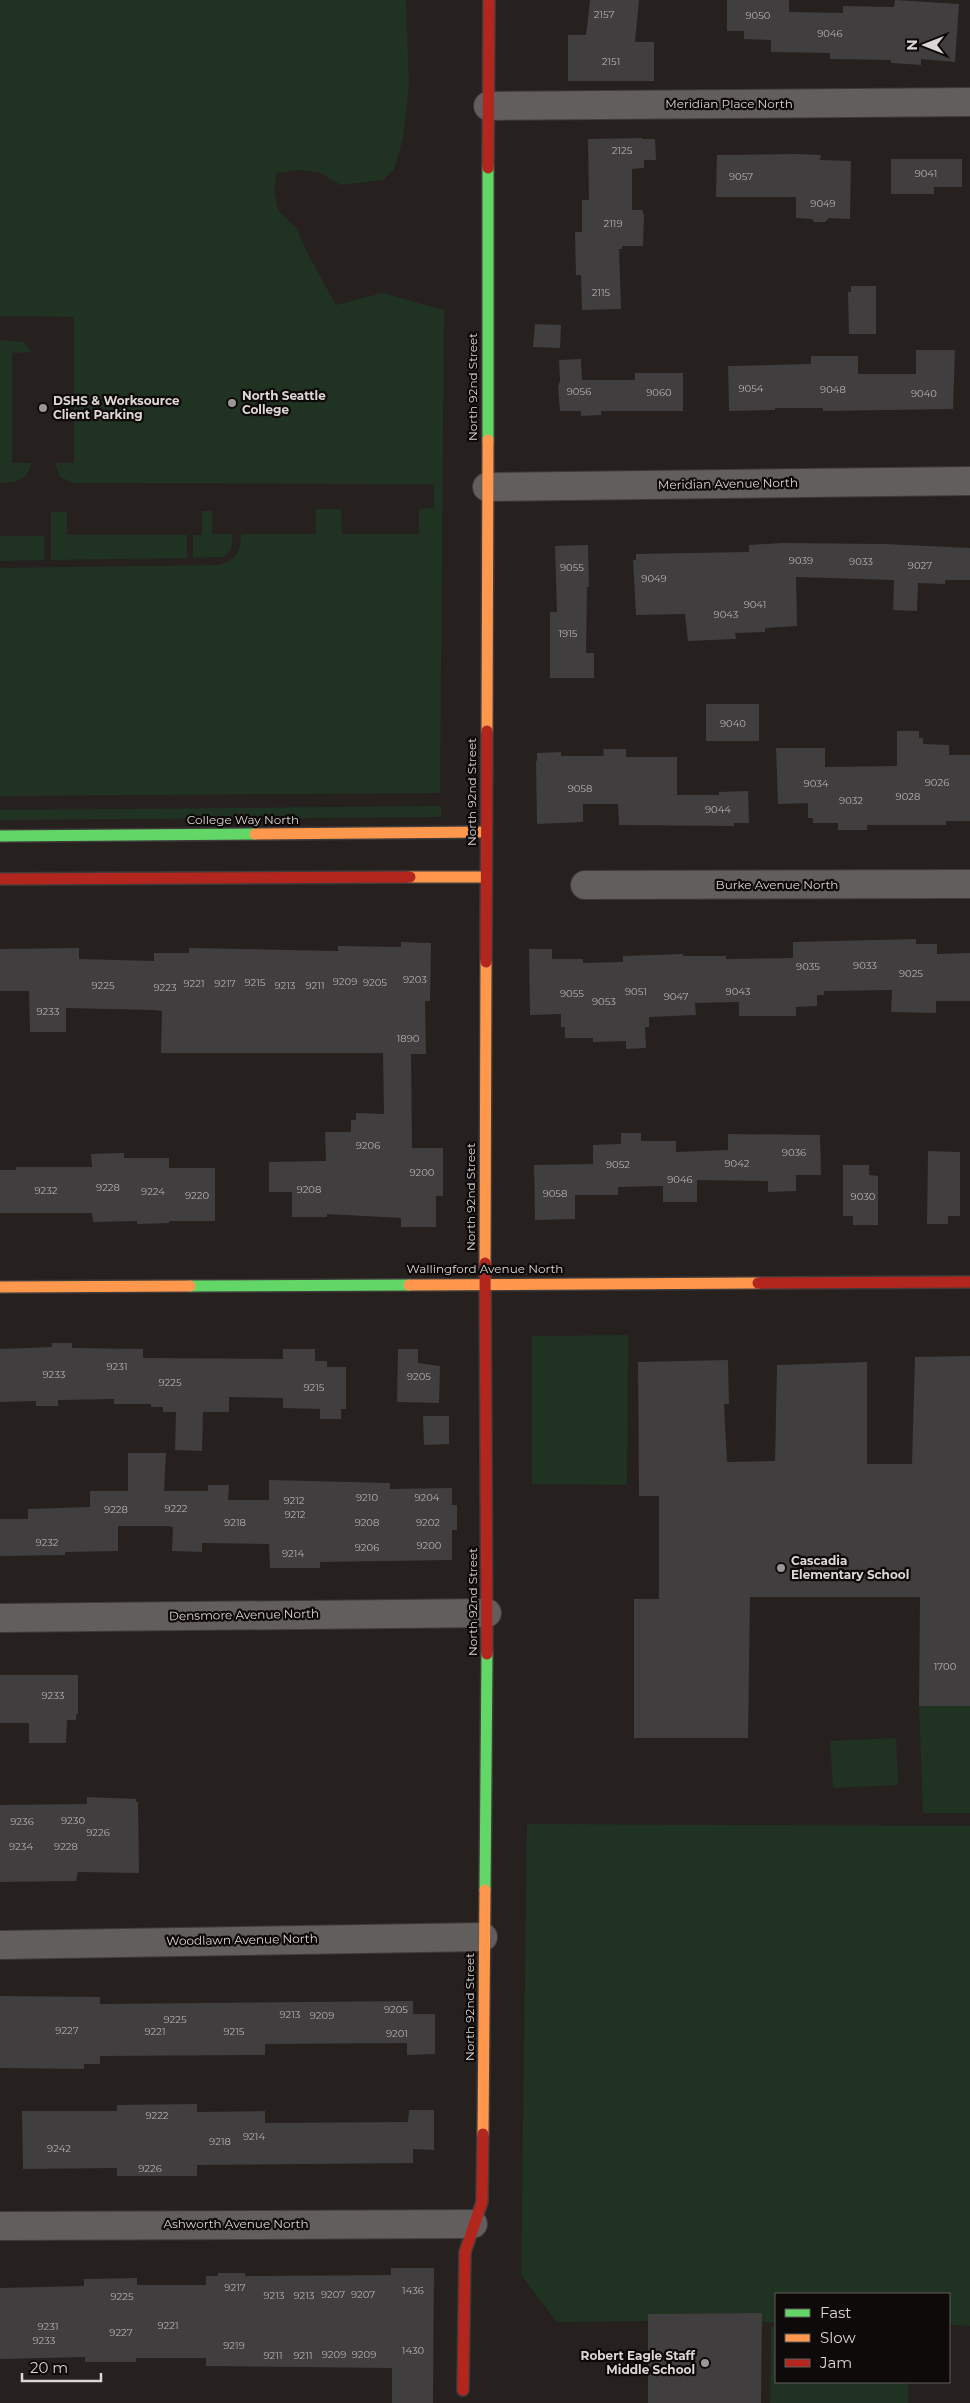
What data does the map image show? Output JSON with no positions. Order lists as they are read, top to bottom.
{
  "streets": {
    "street": [
      "Meridian Place North",
      "North 92nd Street",
      "Meridian Avenue North",
      "College Way North",
      "Burke Avenue North",
      "Wallingford Avenue North",
      "Densmore Avenue North",
      "Woodlawn Avenue North",
      "Ashworth Avenue North"
    ]
  },
  "crossings": [
    ["Meridian Place North", "North 92nd Street"],
    ["North 92nd Street", "Meridian Avenue North"],
    ["North 92nd Street", "College Way North"],
    ["North 92nd Street", "Wallingford Avenue North"],
    ["North 92nd Street", "Densmore Avenue North"],
    ["North 92nd Street", "Woodlawn Avenue North"],
    ["North 92nd Street", "Ashworth Avenue North"]
  ],
  "places": [
    "North Seattle College",
    "DSHS & Worksource Client Parking",
    "Cascadia Elementary School",
    "Robert Eagle Staff Middle School"
  ],
  "house_numbers": [
    "2157",
    "9050",
    "9046",
    "2151",
    "2125",
    "9041",
    "9057",
    "9049",
    "2119",
    "2115",
    "9054",
    "9048",
    "9056",
    "9060",
    "9040",
    "9039",
    "9033",
    "9027",
    "9055",
    "9049",
    "9041",
    "9043",
    "1915",
    "9040",
    "9026",
    "9034",
    "9058",
    "9028",
    "9032",
    "9044",
    "9033",
    "9035",
    "9025",
    "9203",
    "9209",
    "9215",
    "9205",
    "9221",
    "9217",
    "9225",
    "9213",
    "9211",
    "9223",
    "9051",
    "9043",
    "9055",
    "9047",
    "9053",
    "9233",
    "1890",
    "9206",
    "9036",
    "9042",
    "9052",
    "9200",
    "9046",
    "9228",
    "9208",
    "9232",
    "9224",
    "9058",
    "9220",
    "9030",
    "9231",
    "9233",
    "9205",
    "9225",
    "9215",
    "9210",
    "9204",
    "9212",
    "9222",
    "9228",
    "9212",
    "9218",
    "9208",
    "9202",
    "9232",
    "9200",
    "9206",
    "9214",
    "1700",
    "9233",
    "9230",
    "9236",
    "9226",
    "9234",
    "9228",
    "9205",
    "9213",
    "9209",
    "9225",
    "9227",
    "9221",
    "9215",
    "9201",
    "9222",
    "9214",
    "9218",
    "9242",
    "9226",
    "9217",
    "1436",
    "9207",
    "9207",
    "9213",
    "9213",
    "9225",
    "9221",
    "9231",
    "9227",
    "9233",
    "9219",
    "1430",
    "9209",
    "9209",
    "9211",
    "9211"
  ],
  "legend": ["Fast", "Slow", "Jam"],
  "scale_bar": "20 m",
  "north": "left"
}
